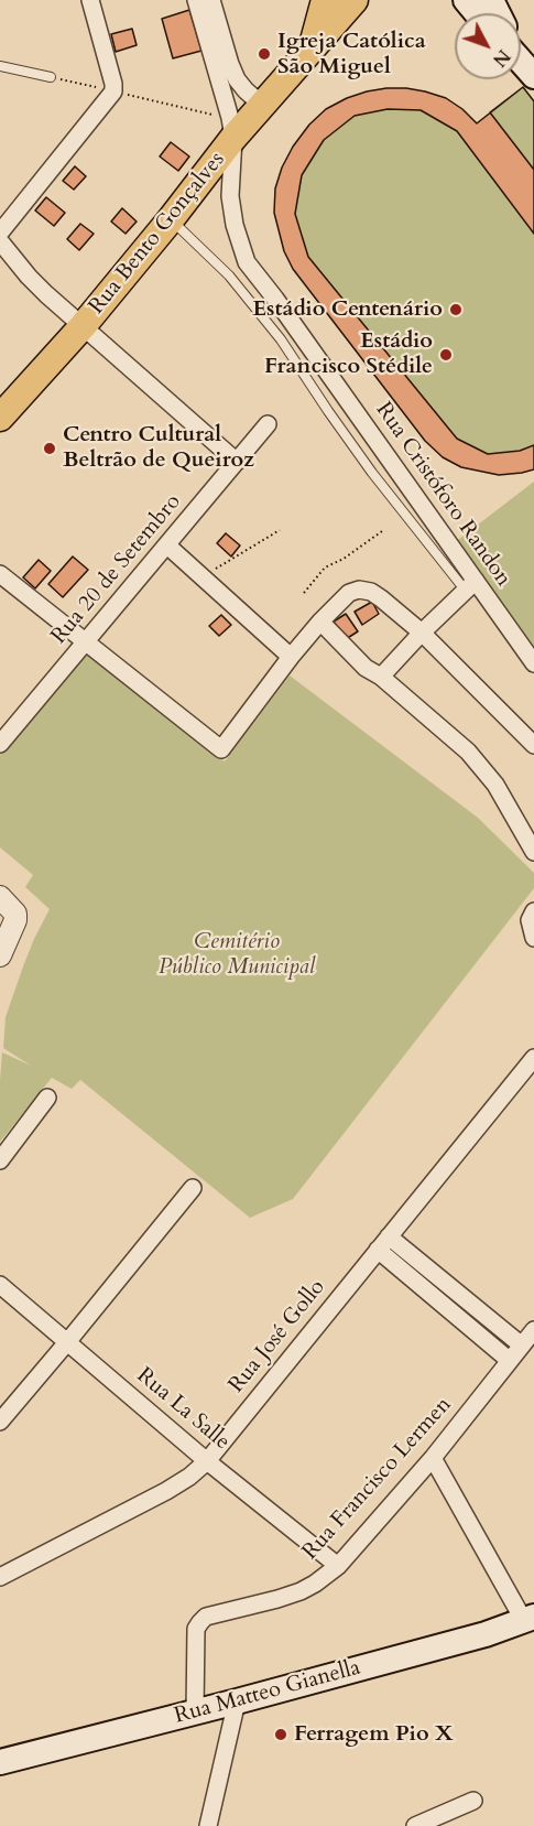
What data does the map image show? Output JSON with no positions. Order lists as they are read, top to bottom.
{
  "streets": {
    "main road": ["Rua Bento Gonçalves", "Rua Matteo Gianella"],
    "street": [
      "Rua Cristóforo Randon",
      "Rua 20 de Setembro",
      "Rua José Gollo",
      "Rua La Salle",
      "Rua Francisco Lermen"
    ]
  },
  "crossings": [
    ["Rua Bento Gonçalves", "Rua Cristóforo Randon"],
    ["Rua José Gollo", "Rua La Salle"],
    ["Rua La Salle", "Rua Francisco Lermen"],
    ["Rua Francisco Lermen", "Rua Matteo Gianella"]
  ],
  "parks": ["Cemitério Público Municipal"],
  "places": [
    "Igreja Católica São Miguel",
    "Estádio Centenário",
    "Estádio Francisco Stédile",
    "Centro Cultural Beltrão de Queiroz",
    "Ferragem Pio X"
  ],
  "north": "bottom right"
}
